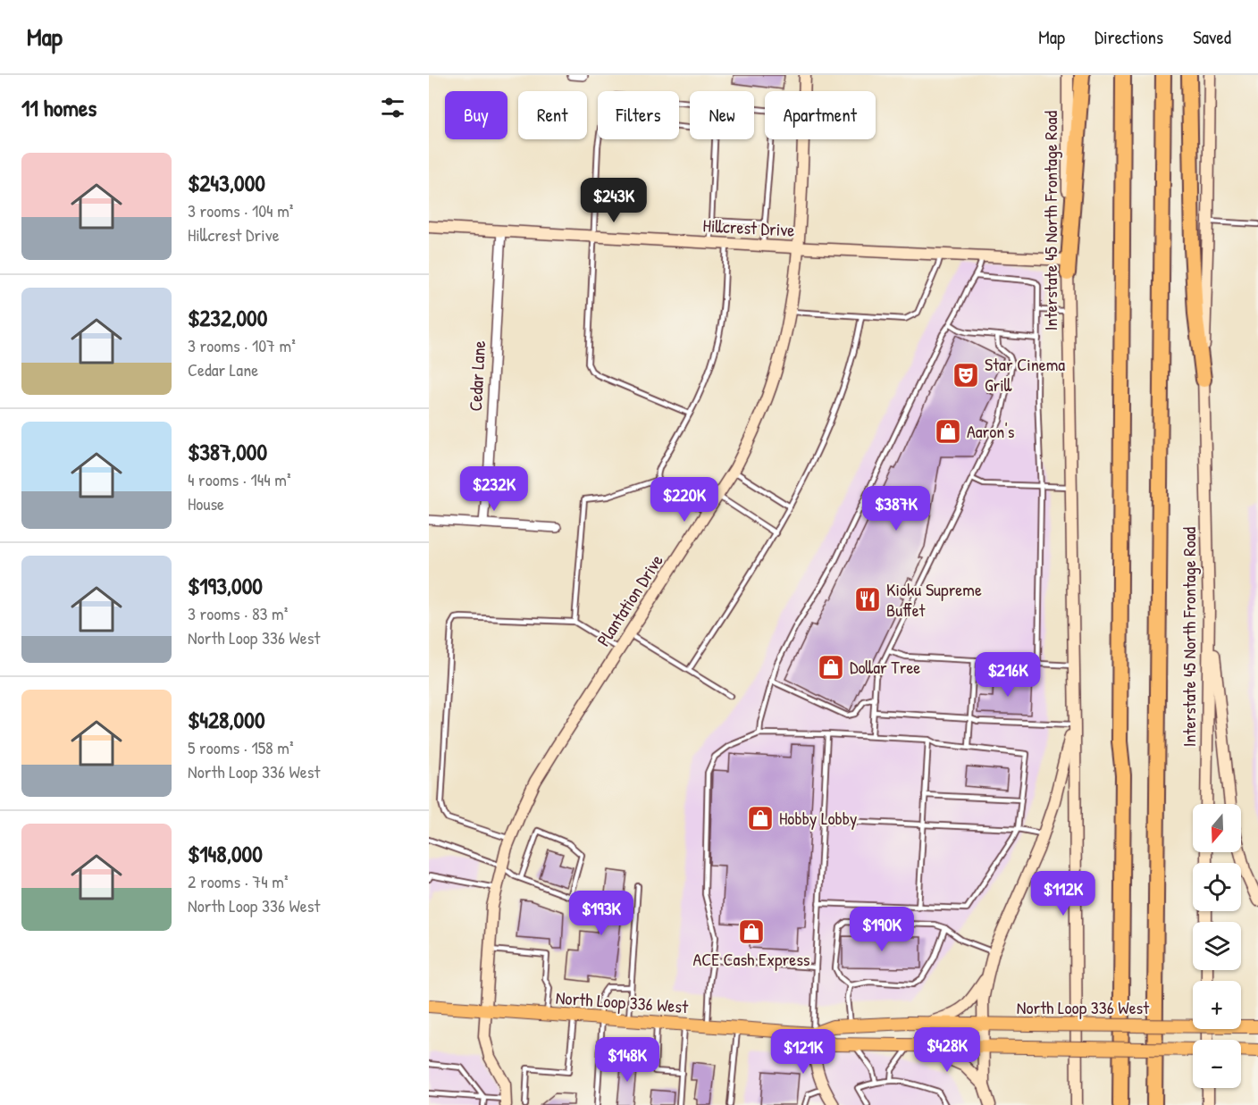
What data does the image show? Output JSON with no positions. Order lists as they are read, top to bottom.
{
  "streets": {
    "main road": [
      "Interstate 45 North Frontage Road",
      "Hillcrest Drive",
      "Plantation Drive",
      "North Loop 336 West"
    ],
    "street": ["Cedar Lane"]
  },
  "crossings": [
    ["Interstate 45 North Frontage Road", "Hillcrest Drive"],
    ["Hillcrest Drive", "Cedar Lane"],
    ["Hillcrest Drive", "Plantation Drive"],
    ["Plantation Drive", "North Loop 336 West"]
  ],
  "places": {
    "theatre": ["Star Cinema Grill"],
    "shop": [
      "Aaron's",
      "Dollar Tree",
      "Hobby Lobby",
      "ACE Cash Express"
    ],
    "restaurant": ["Kioku Supreme Buffet"]
  },
  "north": "bottom",
  "page": {
    "header": "Map",
    "nav": ["Map", "Directions", "Saved"],
    "heading": "11 homes",
    "chip": [
      "Buy",
      "Rent",
      "Filters",
      "New",
      "Apartment"
    ],
    "list": [
      {
        "name": "$243,000",
        "note": "3 rooms · 104 m² · Hillcrest Drive"
      },
      {
        "name": "$232,000",
        "note": "3 rooms · 107 m² · Cedar Lane"
      },
      {
        "name": "$387,000",
        "note": "4 rooms · 144 m² · House"
      },
      {
        "name": "$193,000",
        "note": "3 rooms · 83 m² · North Loop 336 West"
      },
      {
        "name": "$428,000",
        "note": "5 rooms · 158 m² · North Loop 336 West"
      },
      {
        "name": "$148,000",
        "note": "2 rooms · 74 m² · North Loop 336 West"
      }
    ],
    "price": [
      "$243K",
      "$232K",
      "$220K",
      "$387K",
      "$216K",
      "$112K",
      "$193K",
      "$190K",
      "$428K",
      "$121K",
      "$148K"
    ],
    "map_buttons": ["+", "−"]
  }
}
